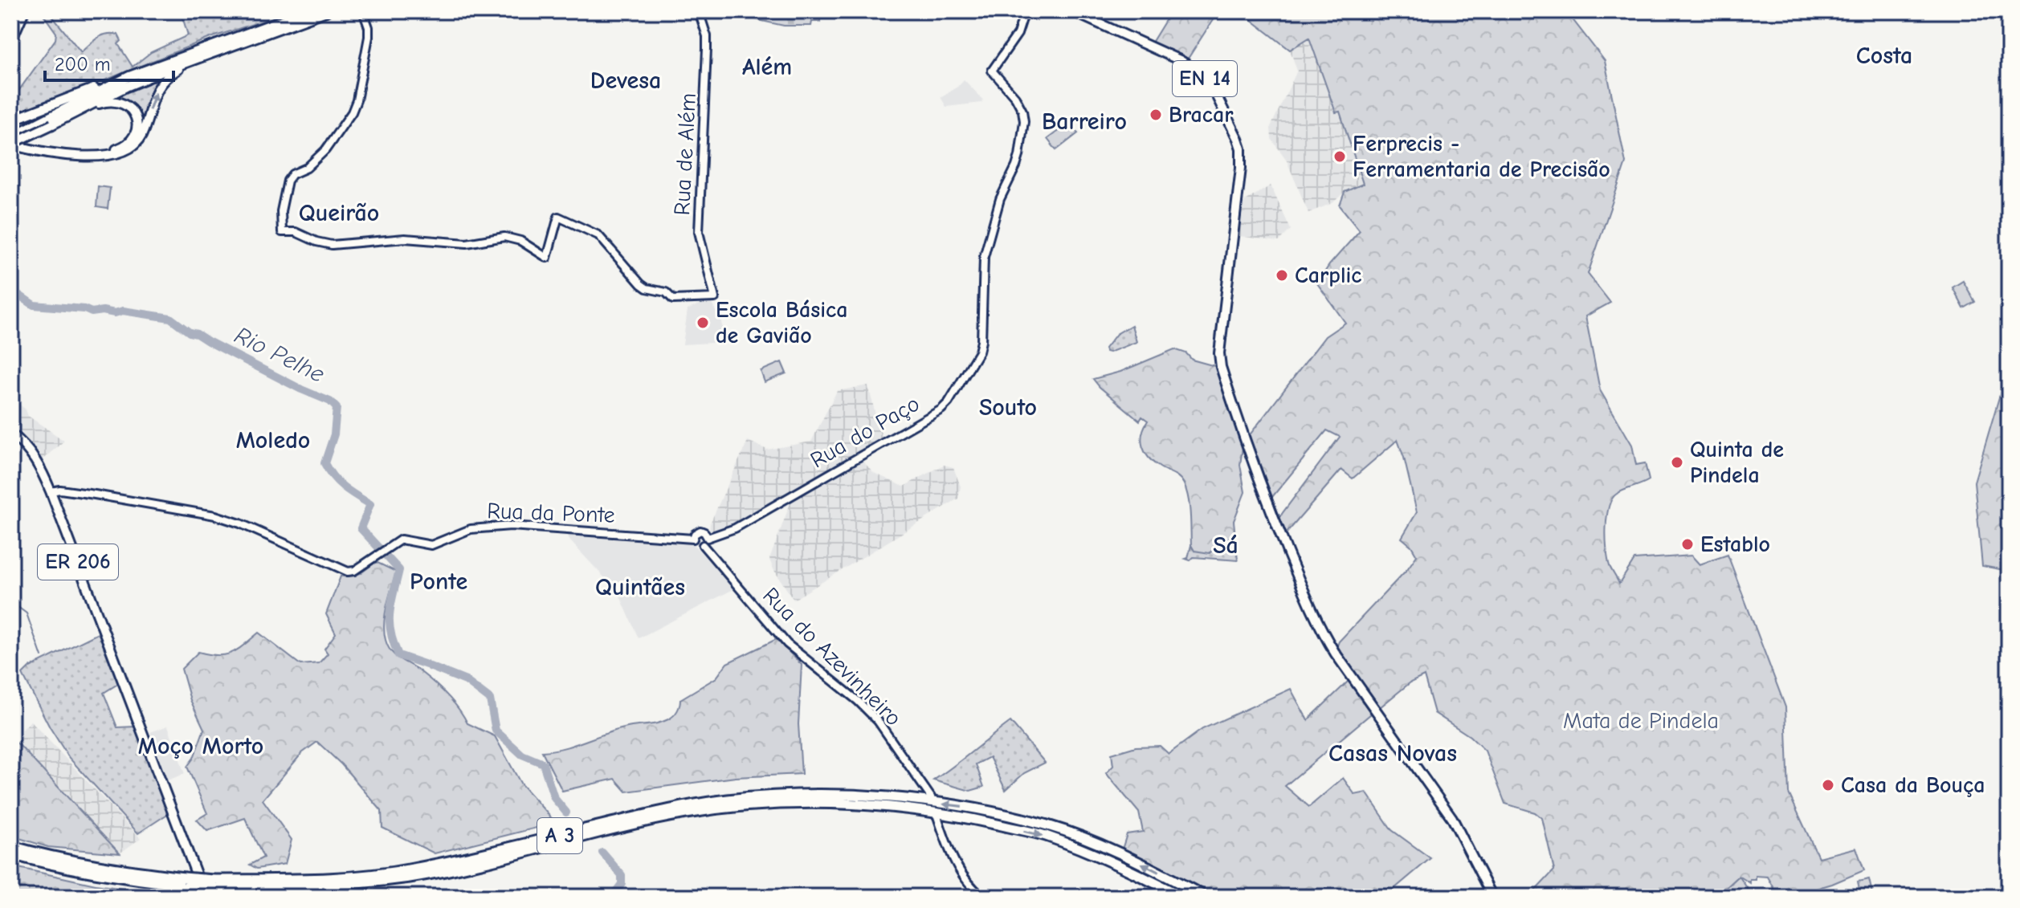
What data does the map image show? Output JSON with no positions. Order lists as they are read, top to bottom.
{
  "streets": {
    "highway": ["A 3"],
    "main road": ["EN 14", "ER 206"],
    "street": [
      "Rua de Além",
      "Rua do Paço",
      "Rua da Ponte",
      "Rua do Azevinheiro"
    ]
  },
  "crossings": [
    ["Rua do Paço", "Rua da Ponte"],
    ["Rua do Paço", "Rua do Azevinheiro"],
    ["Rua da Ponte", "ER 206"],
    ["Rua da Ponte", "Rua do Azevinheiro"]
  ],
  "districts": [
    "Costa",
    "Além",
    "Devesa",
    "Barreiro",
    "Queirão",
    "Souto",
    "Moledo",
    "Sá",
    "Ponte",
    "Quintães",
    "Moço Morto",
    "Casas Novas"
  ],
  "water": ["Rio Pelhe"],
  "parks": ["Mata de Pindela"],
  "places": [
    "Bracar",
    "Ferprecis - Ferramentaria de Precisão",
    "Carplic",
    "Escola Básica de Gavião",
    "Quinta de Pindela",
    "Establo",
    "Casa da Bouça"
  ],
  "scale_bar": "200 m"
}
